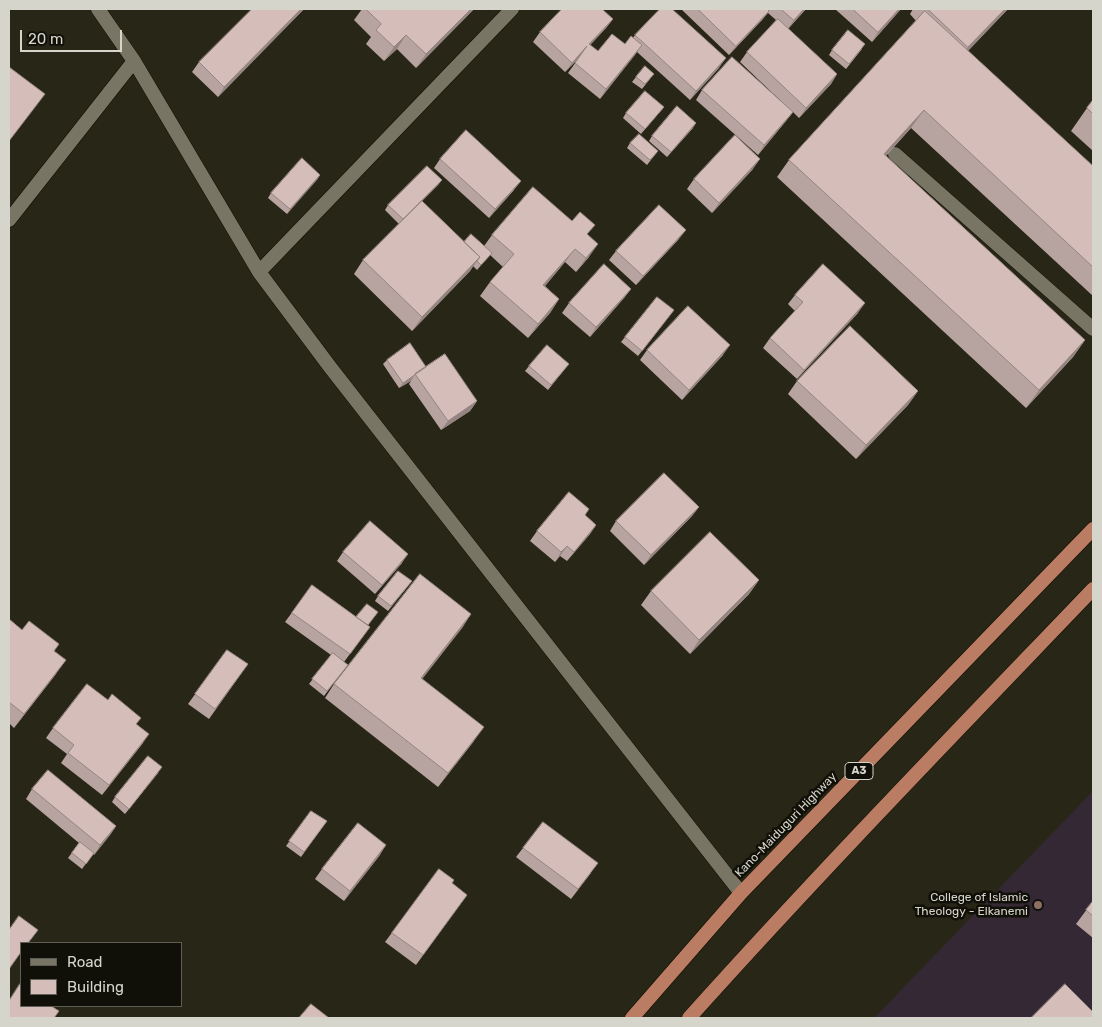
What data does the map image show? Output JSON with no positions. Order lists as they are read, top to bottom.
{
  "streets": {
    "highway": ["A3", "Kano-Maiduguri Highway"]
  },
  "places": ["College of Islamic Theology - Elkanemi"],
  "legend": ["Road", "Building"],
  "scale_bar": "20 m"
}
